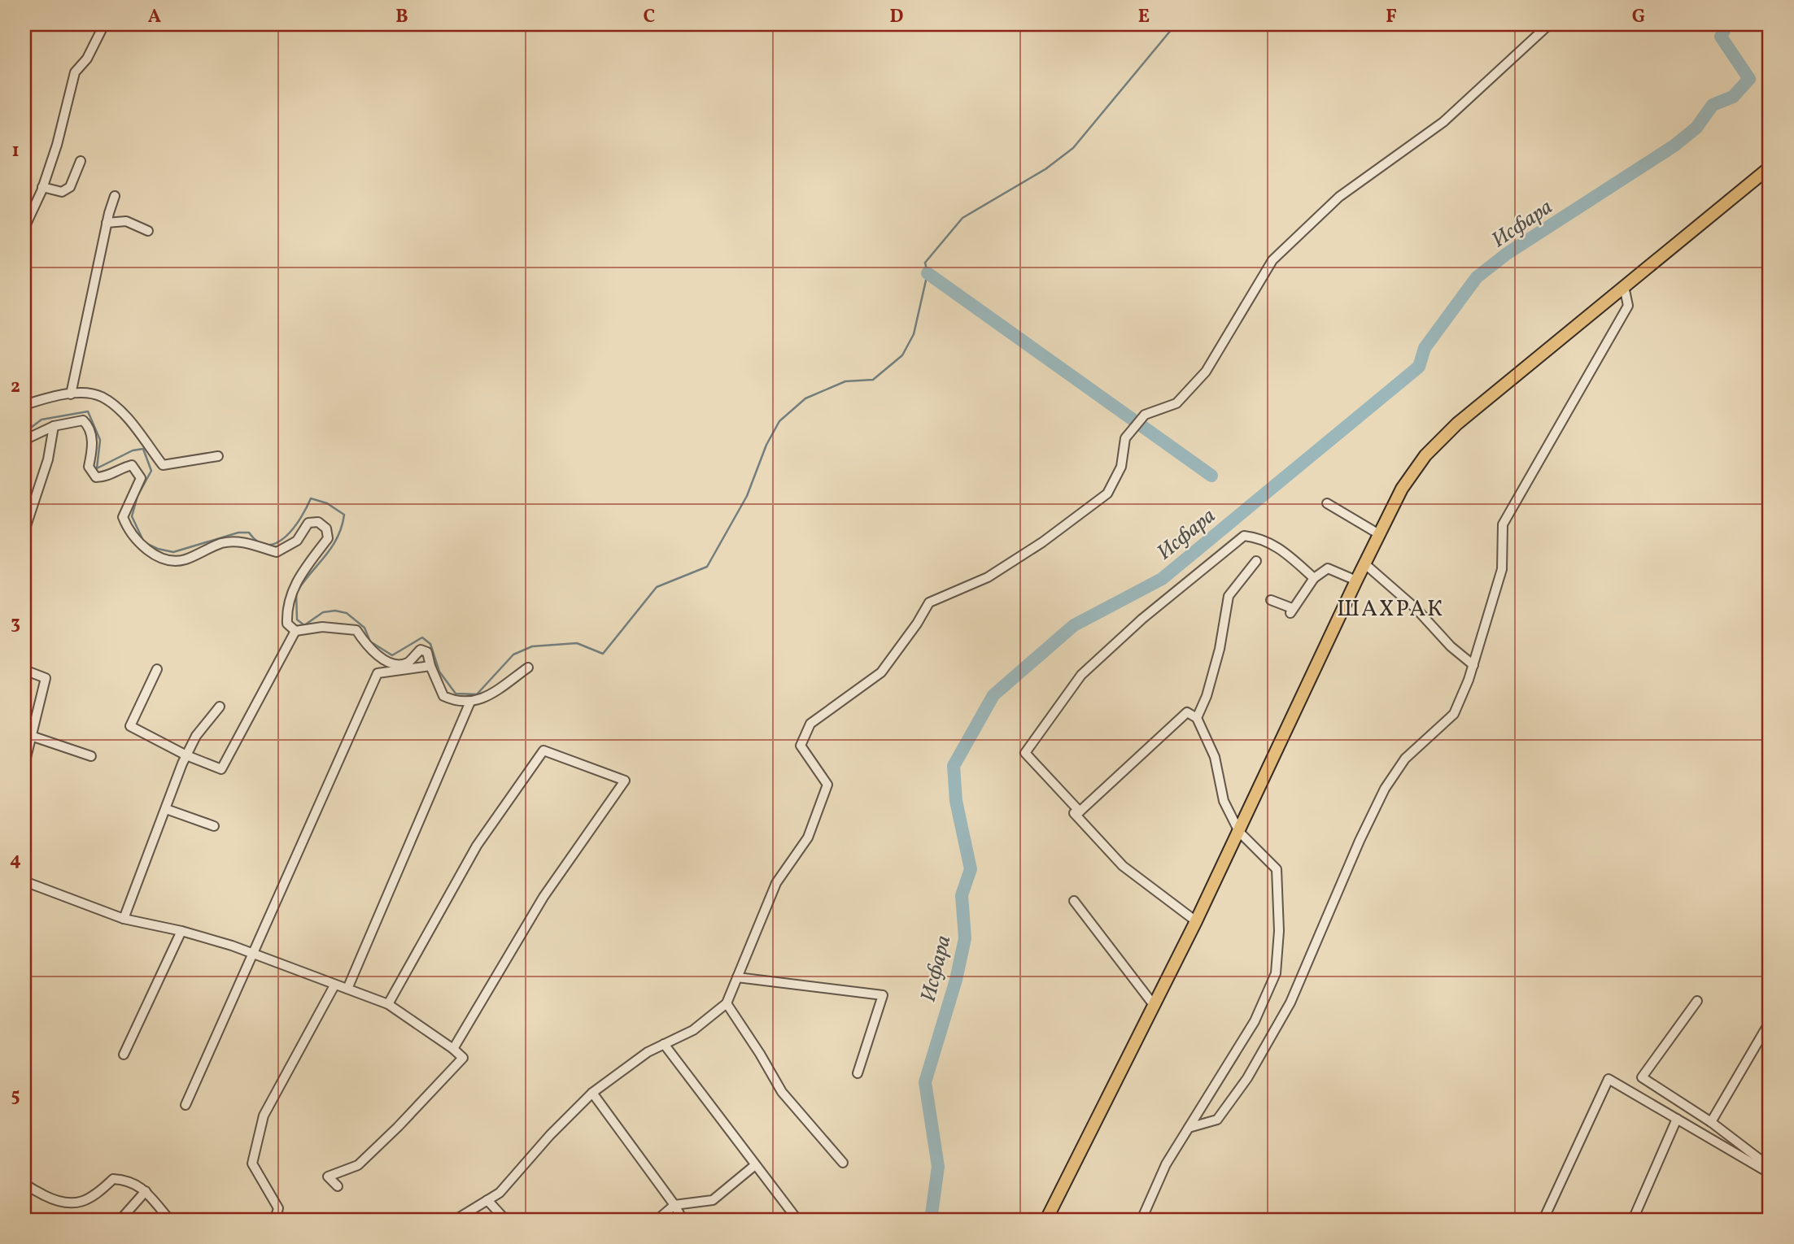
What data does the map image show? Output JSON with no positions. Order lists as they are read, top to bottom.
{
  "districts": ["ШАХРАК"],
  "water": ["Исфара"],
  "grid": {
    "columns": [
      "A",
      "B",
      "C",
      "D",
      "E",
      "F",
      "G"
    ],
    "rows": [
      "1",
      "2",
      "3",
      "4",
      "5"
    ]
  }
}
